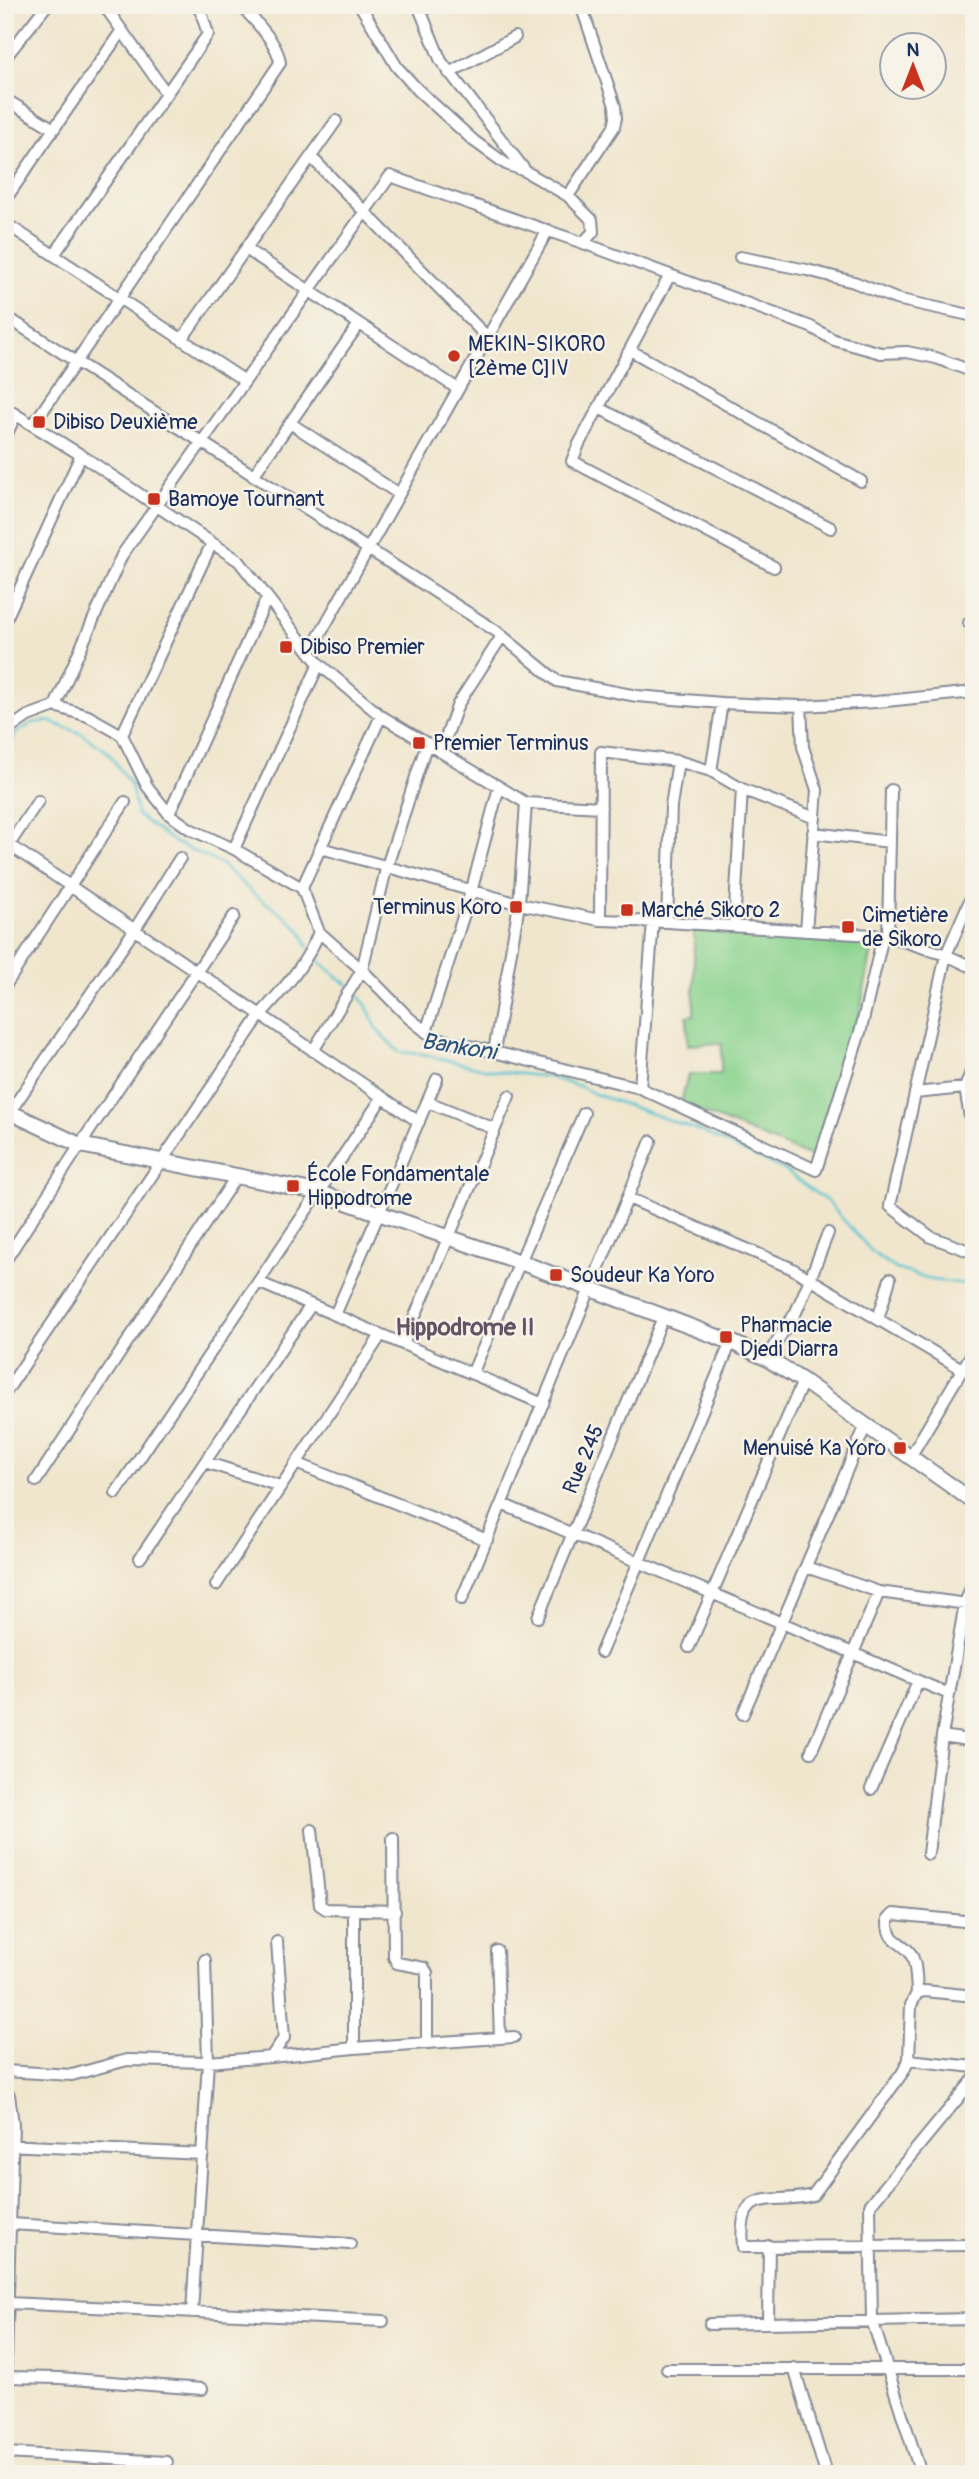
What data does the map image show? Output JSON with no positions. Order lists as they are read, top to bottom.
{
  "streets": {
    "street": ["Rue 245"]
  },
  "districts": ["Hippodrome II"],
  "water": ["Bankoni"],
  "places": {
    "other": ["MEKIN-SIKORO [2ème C]IV"],
    "transit": [
      "Dibiso Deuxième",
      "Bamoye Tournant",
      "Dibiso Premier",
      "Premier Terminus",
      "Terminus Koro",
      "Marché Sikoro 2",
      "Cimetière de Sikoro",
      "École Fondamentale Hippodrome",
      "Soudeur Ka Yoro",
      "Pharmacie Djedi Diarra",
      "Menuisé Ka Yoro"
    ]
  },
  "north": "top"
}
